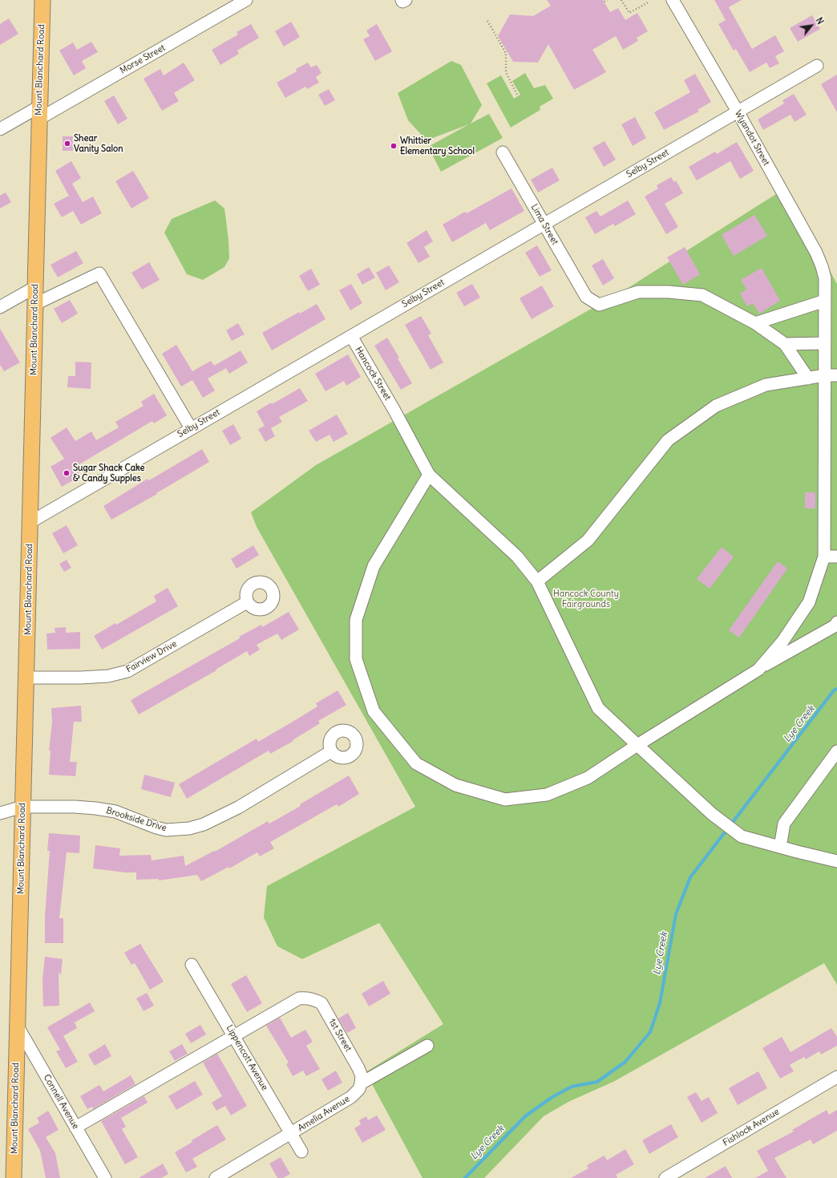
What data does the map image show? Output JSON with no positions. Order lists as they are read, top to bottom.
{
  "streets": {
    "main road": ["Mount Blanchard Road"],
    "street": [
      "Morse Street",
      "Wyandot Street",
      "Selby Street",
      "Lima Street",
      "Hancock Street",
      "Fairview Drive",
      "Brookside Drive",
      "1st Street",
      "Lippencott Avenue",
      "Connell Avenue",
      "Amelia Avenue",
      "Fishlock Avenue"
    ]
  },
  "crossings": [
    ["Morse Street", "Mount Blanchard Road"],
    ["Mount Blanchard Road", "Selby Street"],
    ["Mount Blanchard Road", "Fairview Drive"],
    ["Mount Blanchard Road", "Brookside Drive"],
    ["Mount Blanchard Road", "Connell Avenue"],
    ["Wyandot Street", "Selby Street"],
    ["Selby Street", "Lima Street"],
    ["Selby Street", "Hancock Street"],
    ["1st Street", "Lippencott Avenue"],
    ["1st Street", "Amelia Avenue"],
    ["Lippencott Avenue", "Amelia Avenue"]
  ],
  "water": ["Lye Creek"],
  "parks": ["Hancock County Fairgrounds"],
  "places": ["Shear Vanity Salon", "Whittier Elementary School", "Sugar Shack Cake & Candy Supples"],
  "north": "top right"
}
